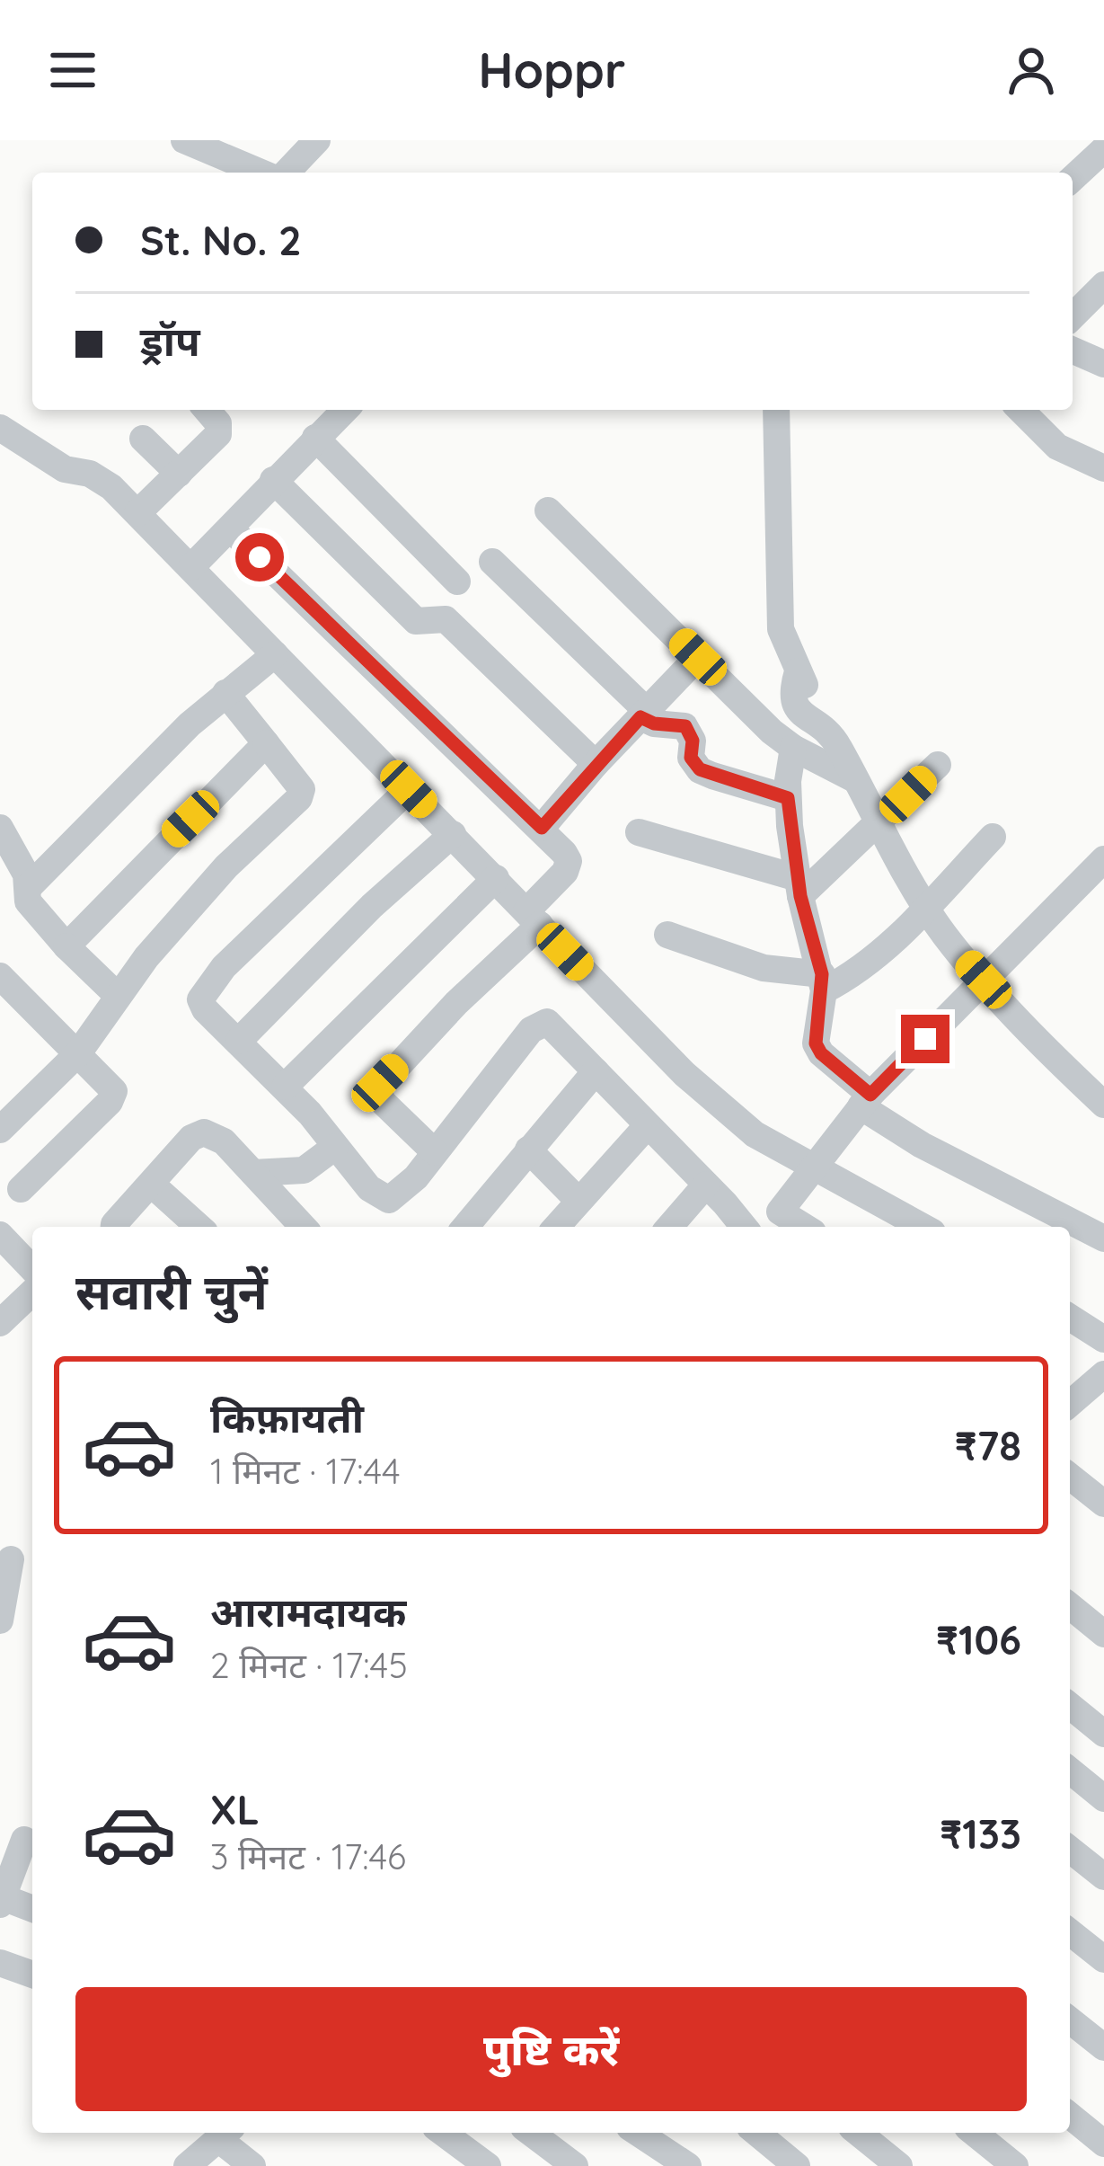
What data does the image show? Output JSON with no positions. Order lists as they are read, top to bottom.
{
  "page": {
    "header": "Hoppr",
    "banner": ["St. No. 2", "ड्रॉप"],
    "heading": "सवारी चुनें",
    "list": [
      {
        "name": "किफ़ायती",
        "note": "1 मिनट · 17:44",
        "value": "₹78"
      },
      {
        "name": "आरामदायक",
        "note": "2 मिनट · 17:45",
        "value": "₹106"
      },
      {
        "name": "XL",
        "note": "3 मिनट · 17:46",
        "value": "₹133"
      }
    ],
    "buttons": "पुष्टि करें"
  }
}
